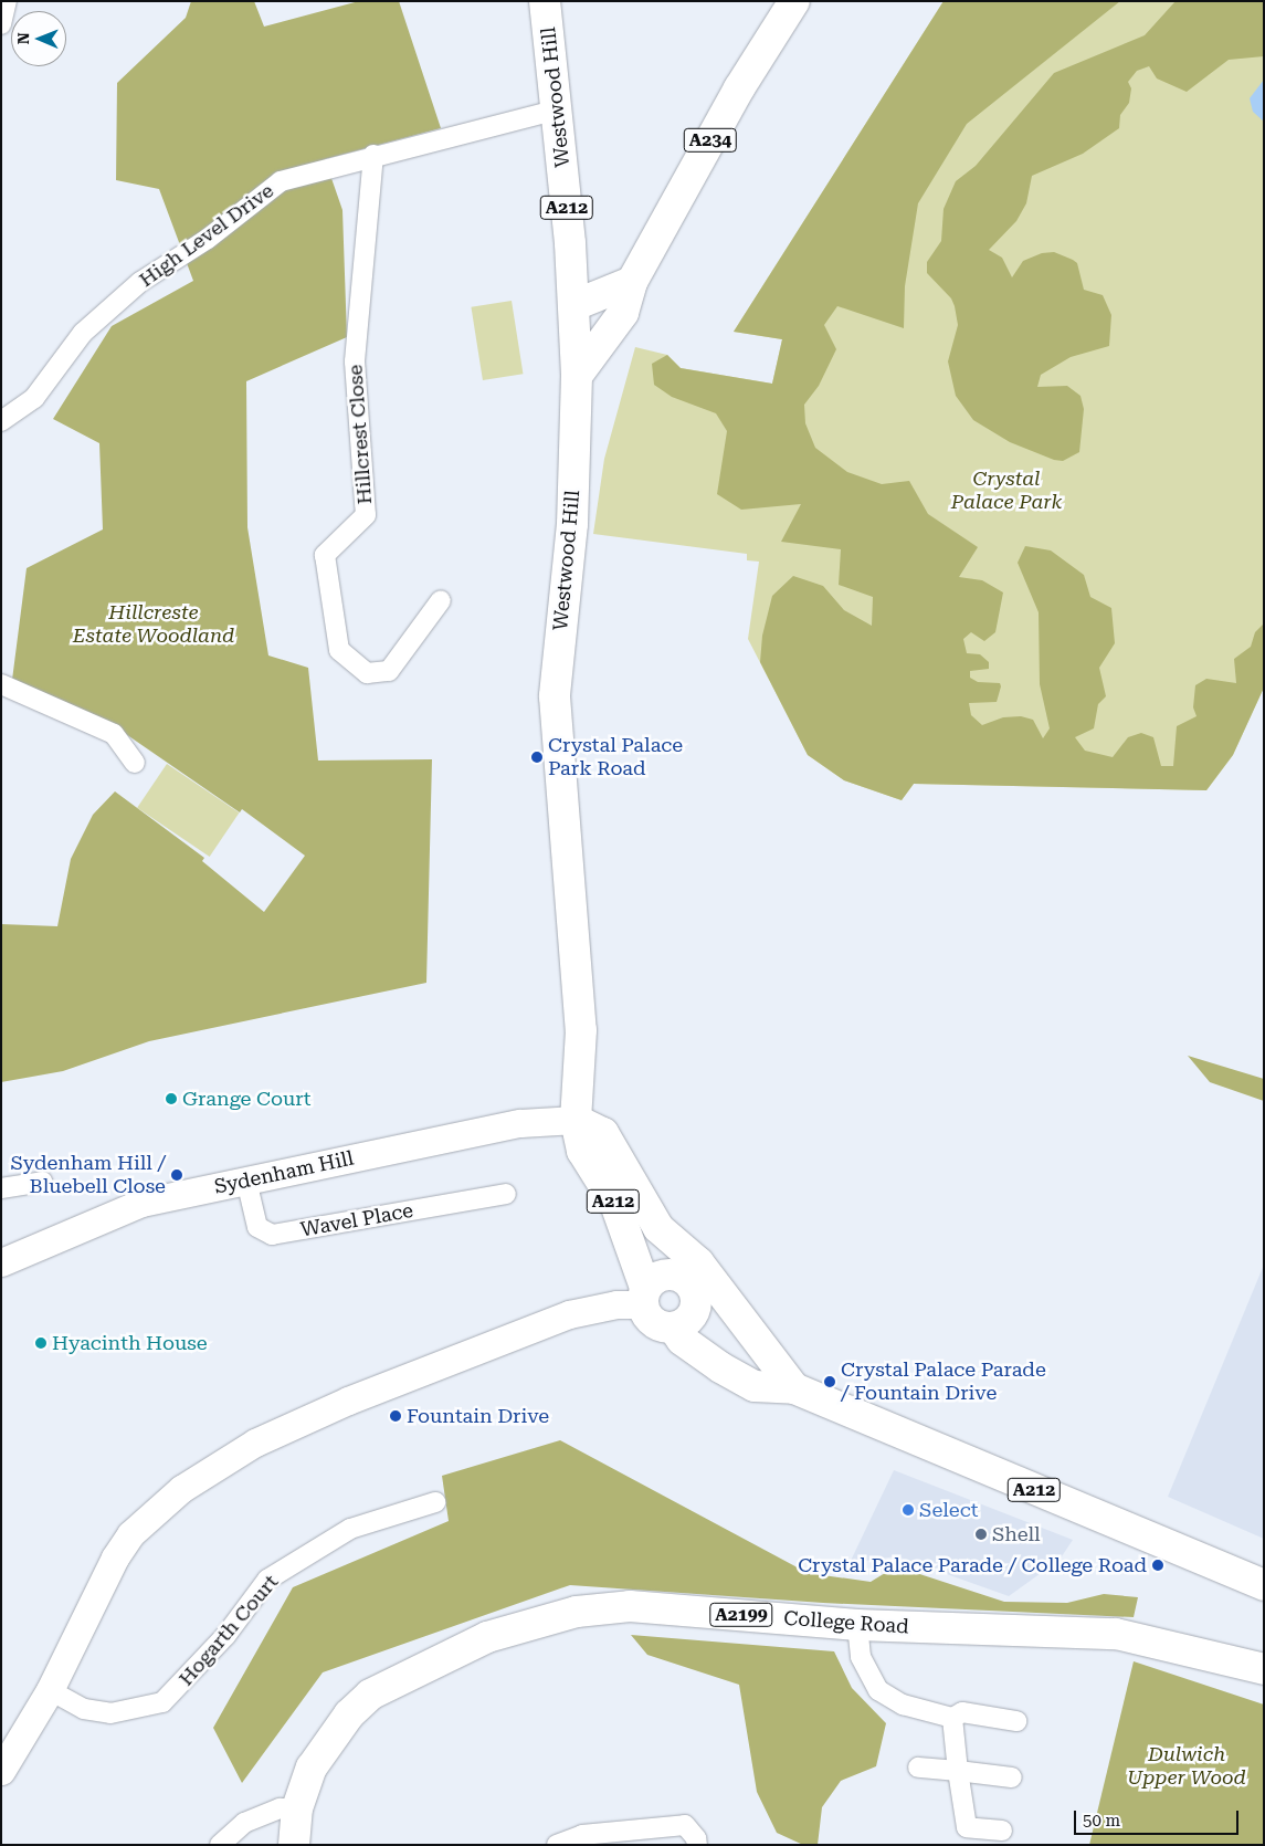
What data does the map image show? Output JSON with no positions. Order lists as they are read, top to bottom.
{
  "streets": {
    "main road": [
      "Westwood Hill",
      "A234",
      "A212",
      "A2199",
      "College Road"
    ],
    "street": [
      "High Level Drive",
      "Hillcrest Close",
      "Sydenham Hill",
      "Wavel Place",
      "Hogarth Court"
    ]
  },
  "crossings": [
    ["Westwood Hill", "A234"],
    ["Westwood Hill", "A212"],
    ["Westwood Hill", "High Level Drive"],
    ["Westwood Hill", "Sydenham Hill"],
    ["A212", "Sydenham Hill"],
    ["High Level Drive", "Hillcrest Close"],
    ["Sydenham Hill", "Wavel Place"],
    ["A2199", "College Road"]
  ],
  "parks": ["Crystal Palace Park", "Hillcreste Estate Woodland", "Dulwich Upper Wood"],
  "places": [
    "Crystal Palace Park Road",
    "Grange Court",
    "Sydenham Hill / Bluebell Close",
    "Hyacinth House",
    "Crystal Palace Parade / Fountain Drive",
    "Fountain Drive",
    "Select",
    "Shell",
    "Crystal Palace Parade / College Road"
  ],
  "scale_bar": "50 m",
  "north": "left"
}
